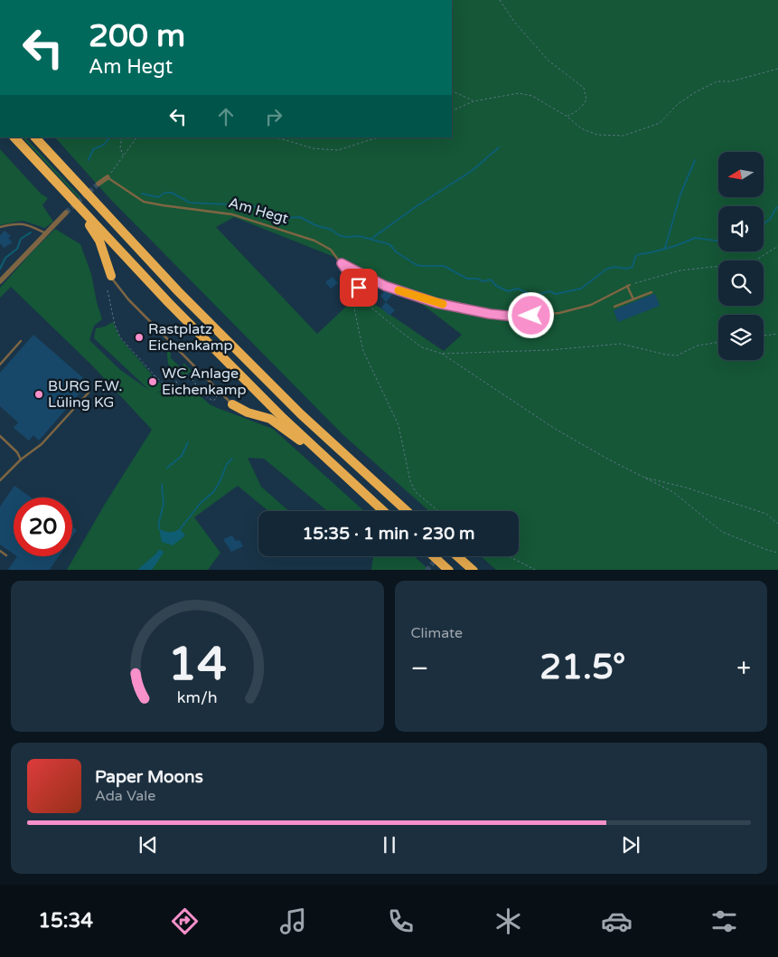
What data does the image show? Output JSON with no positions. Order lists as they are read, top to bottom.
{
  "streets": {
    "lane": ["Am Hegt"]
  },
  "places": ["Rastplatz Eichenkamp", "WC Anlage Eichenkamp", "BURG F.W. Lüling KG"],
  "north": "left",
  "page": {
    "turn": ["200 m", "Am Hegt"],
    "limit": "20",
    "trip": "15:35 · 1 min · 230 m",
    "tile": "Climate",
    "heat": ["−", "21.5°", "+"],
    "song": ["Paper Moons", "Ada Vale"],
    "tabs": "15:34",
    "gauge": ["14", "km/h"]
  }
}
